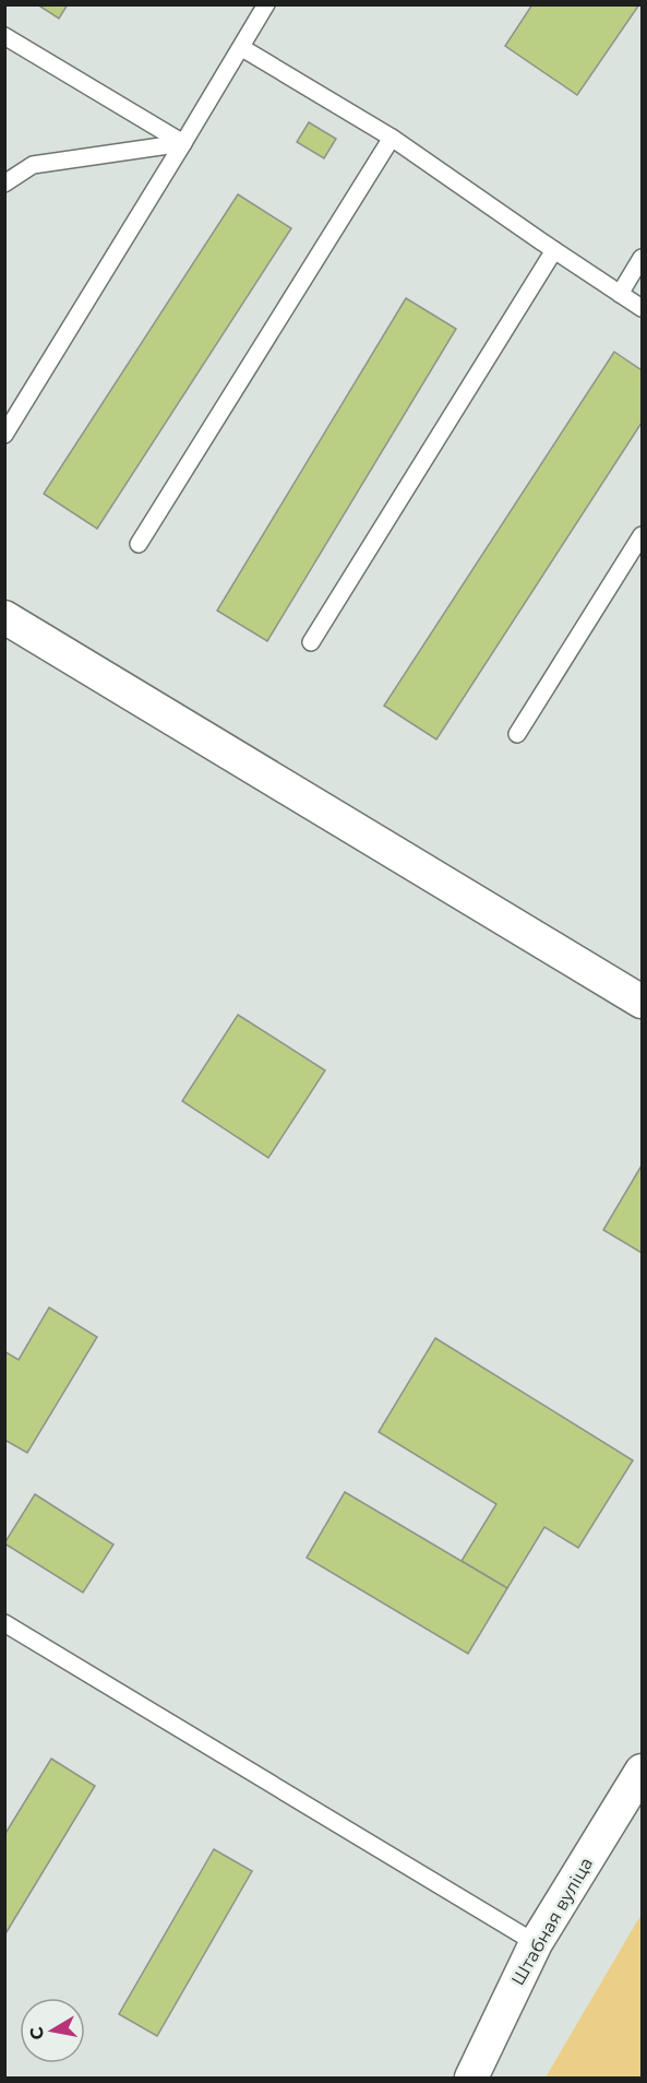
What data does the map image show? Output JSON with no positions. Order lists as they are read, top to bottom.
{
  "streets": {
    "street": ["Штабная вуліца"]
  },
  "north": "left"
}
